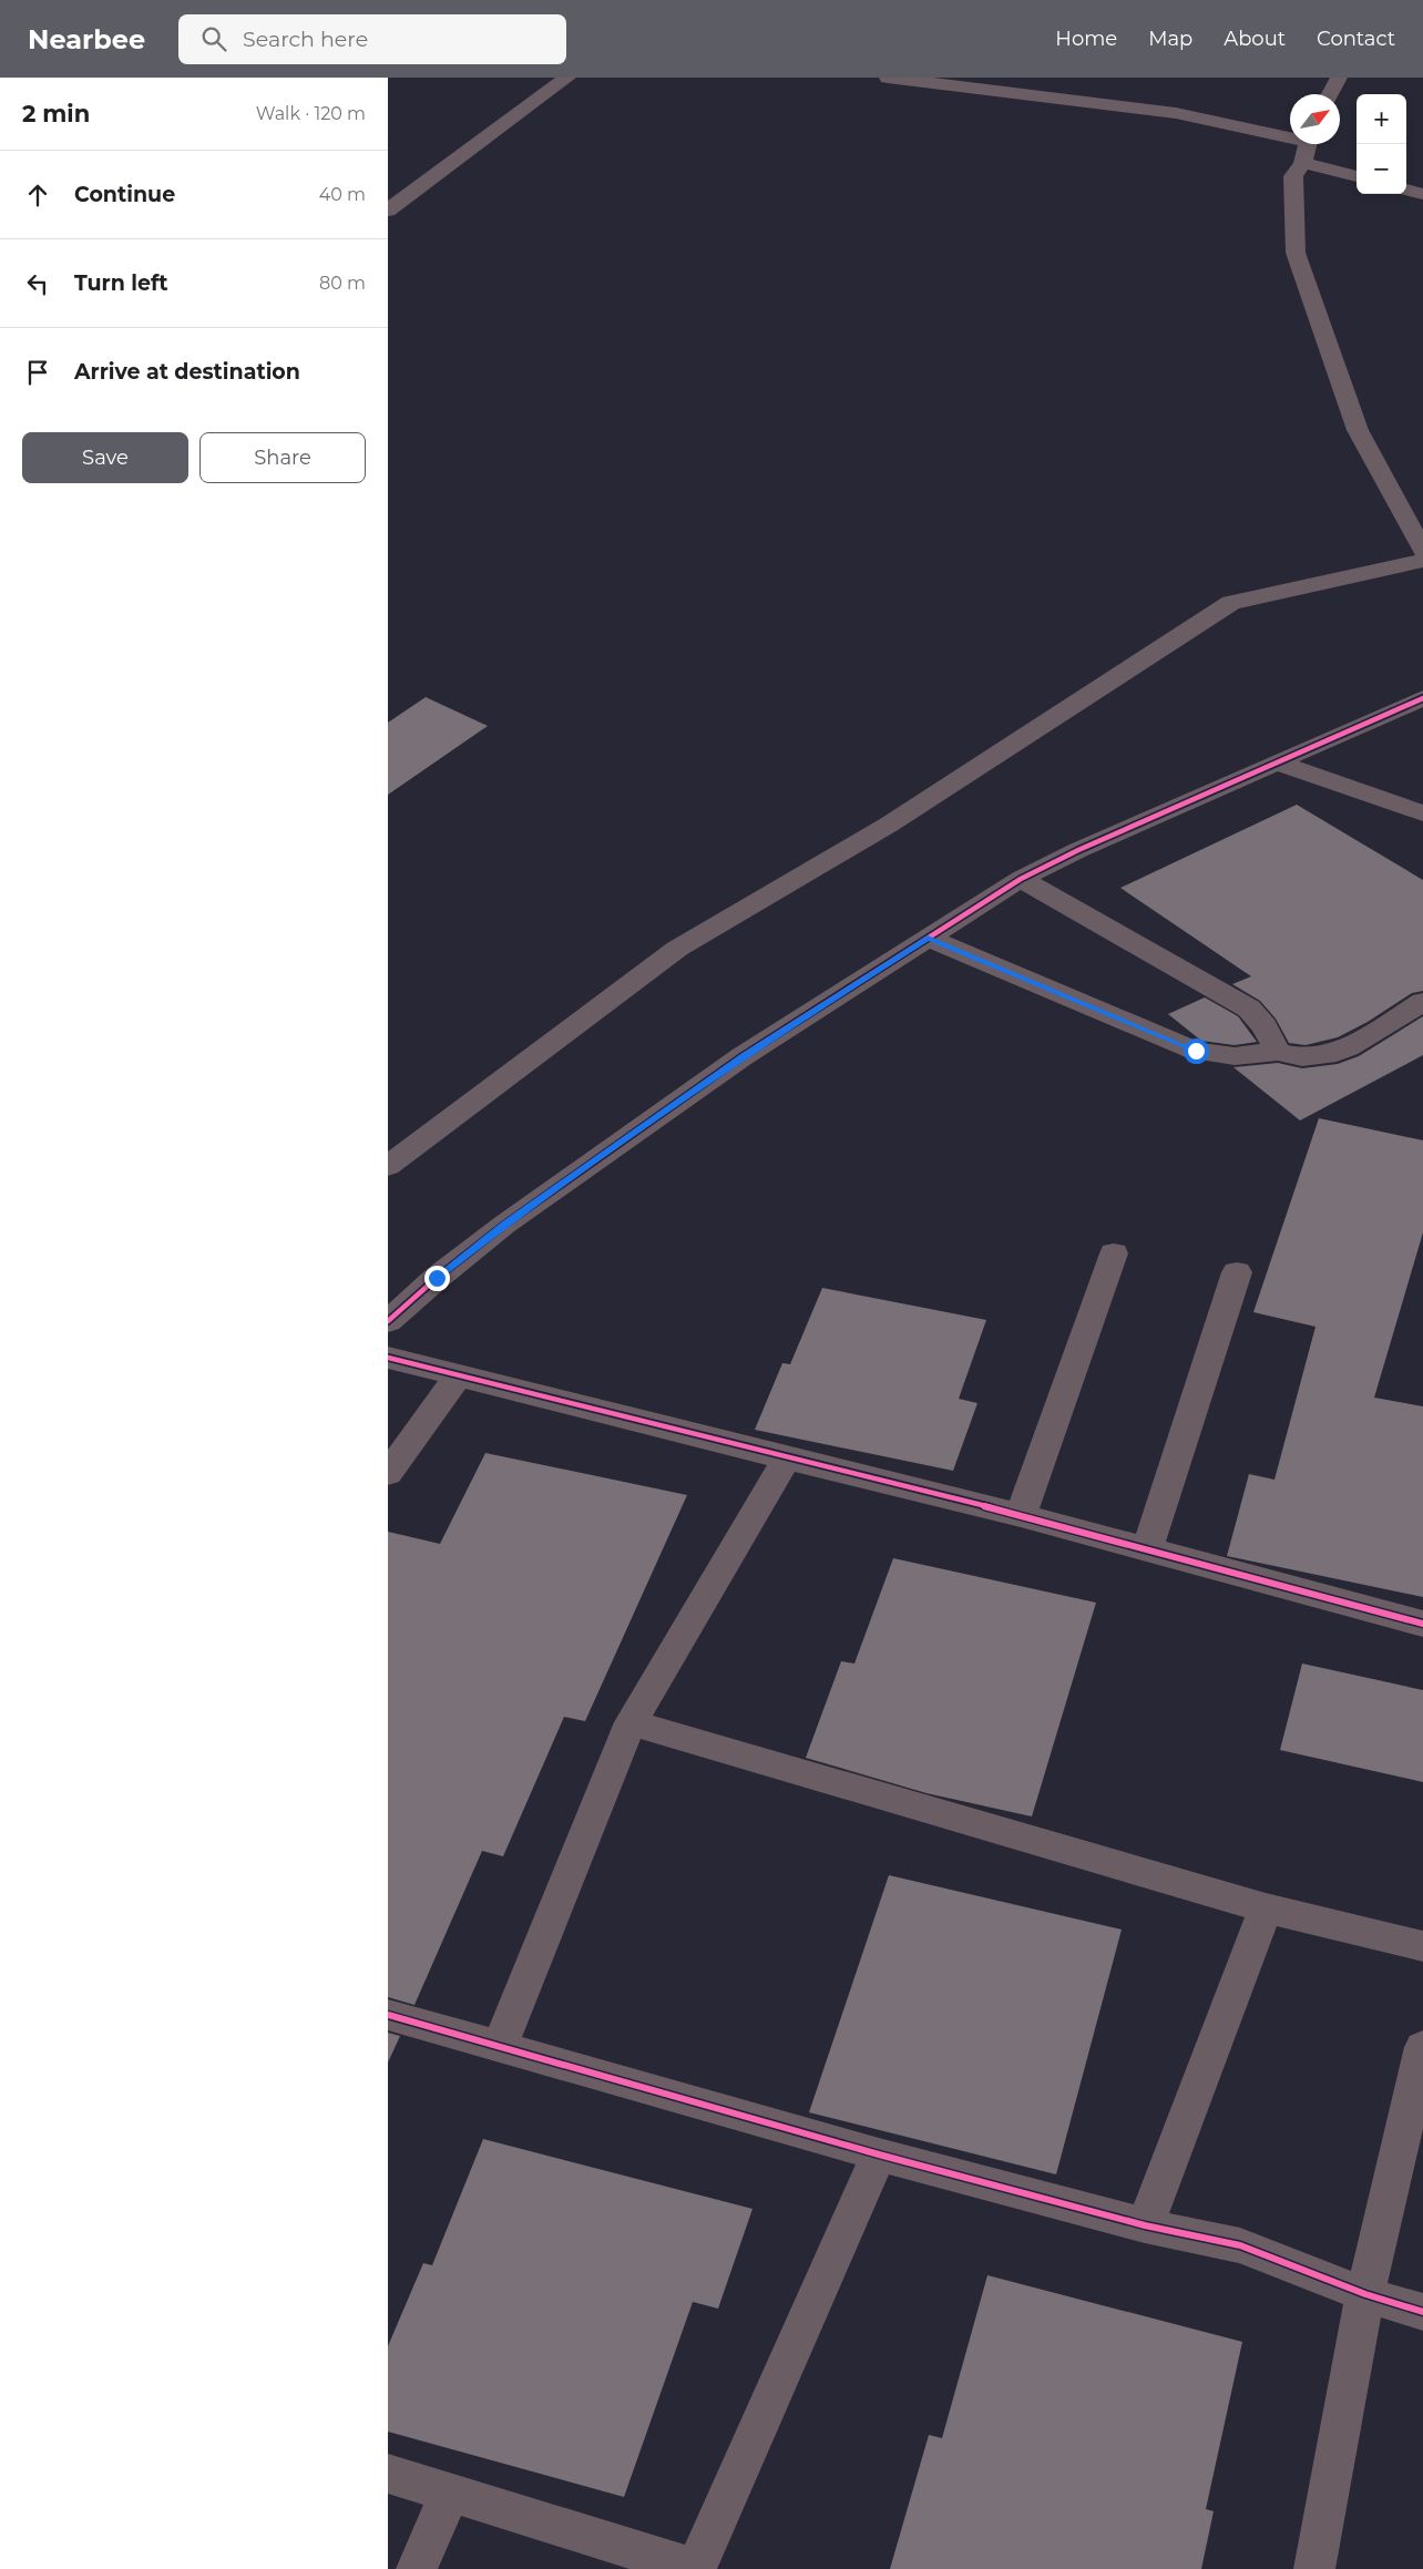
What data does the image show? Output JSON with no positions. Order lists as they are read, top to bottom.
{
  "north": "top right",
  "page": {
    "header": "Nearbee",
    "search": "Search here",
    "nav": [
      "Home",
      "Map",
      "About",
      "Contact"
    ],
    "heading": ["2 min", "Walk · 120 m"],
    "map_buttons": ["+", "−"],
    "list": [
      ["Continue", "40 m"],
      ["Turn left", "80 m"],
      "Arrive at destination"
    ],
    "buttons": ["Save", "Share"]
  }
}
